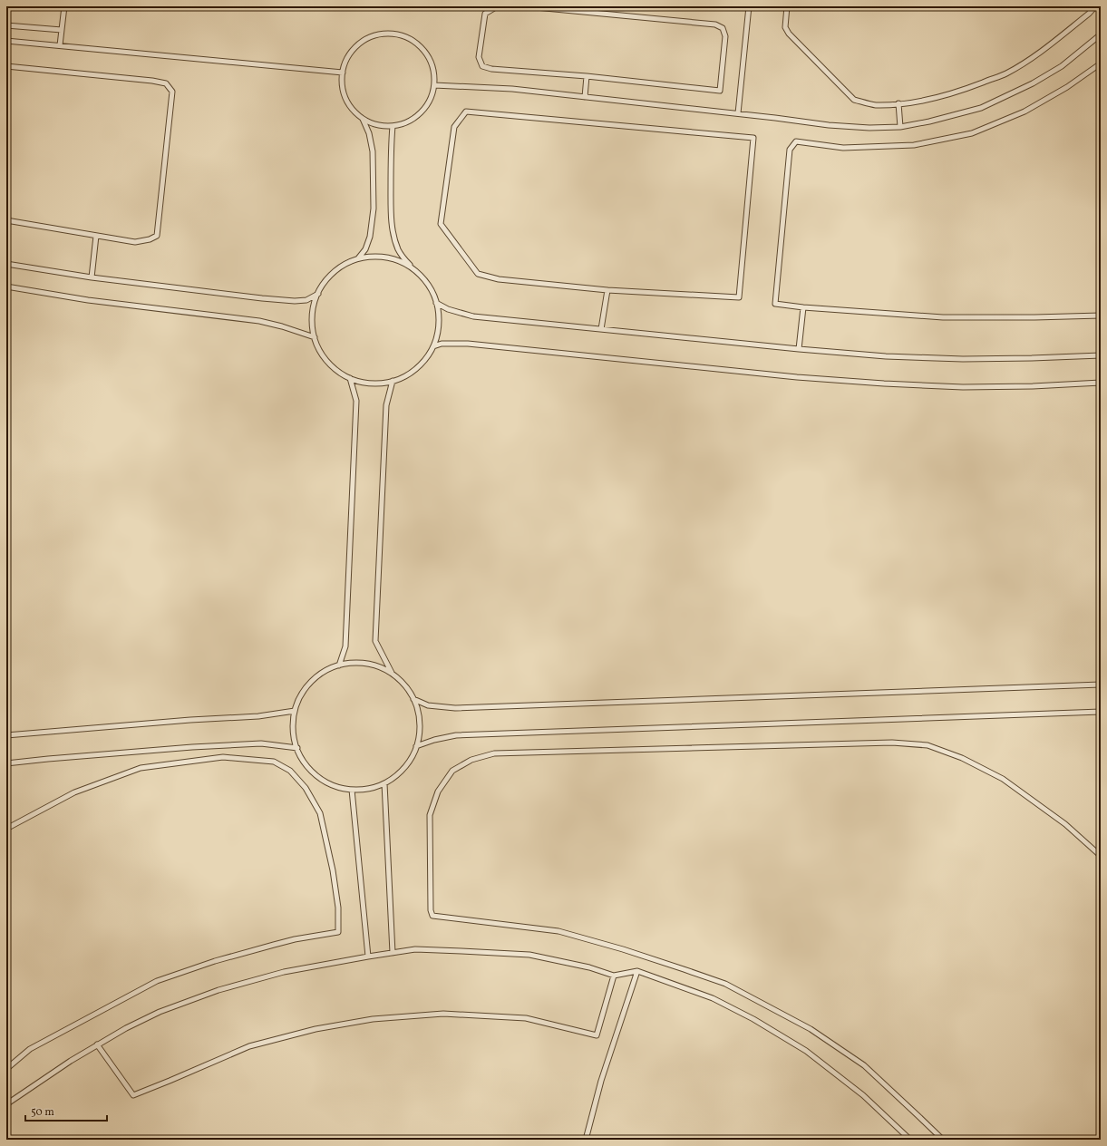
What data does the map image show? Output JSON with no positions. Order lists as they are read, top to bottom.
{
  "scale_bar": "50 m"
}
